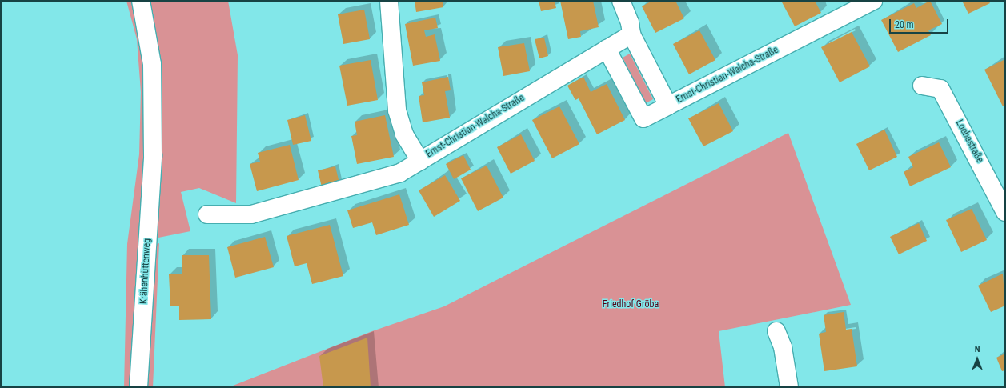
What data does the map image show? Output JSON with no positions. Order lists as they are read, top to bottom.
{
  "streets": {
    "street": ["Ernst-Christian-Walcha-Straße", "Loebestraße", "Krähenhüttenweg"]
  },
  "parks": ["Friedhof Gröba"],
  "scale_bar": "20 m",
  "north": "top"
}
